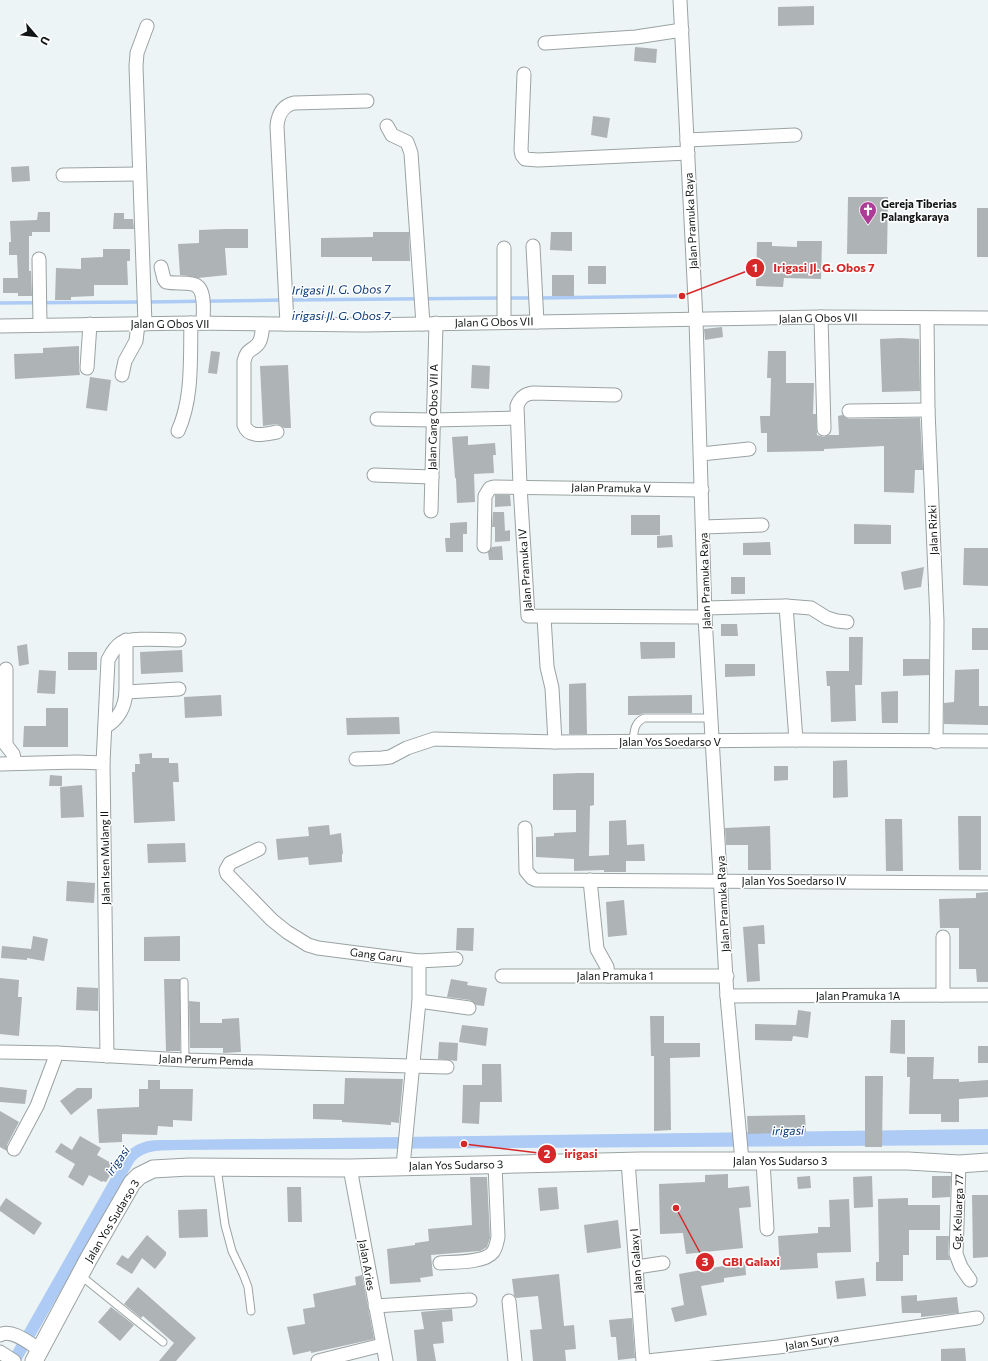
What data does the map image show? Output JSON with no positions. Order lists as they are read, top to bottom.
{
  "streets": {
    "street": [
      "Jalan Pramuka Raya",
      "Jalan G Obos VII",
      "Jalan Gang Obos VII A",
      "Jalan Pramuka V",
      "Jalan Rizki",
      "Jalan Pramuka IV",
      "Jalan Yos Soedarso V",
      "Jalan Isen Mulang II",
      "Jalan Yos Soedarso IV",
      "Gang Garu",
      "Jalan Pramuka 1",
      "Jalan Pramuka 1A",
      "Jalan Perum Pemda",
      "Jalan Yos Sudarso 3",
      "Gg. Keluarga 77",
      "Jalan Galaxy I",
      "Jalan Aries",
      "Jalan Surya"
    ]
  },
  "crossings": [
    ["Jalan Pramuka Raya", "Jalan G Obos VII"],
    ["Jalan Pramuka Raya", "Jalan Pramuka V"],
    ["Jalan Pramuka Raya", "Jalan Pramuka IV"],
    ["Jalan Pramuka Raya", "Jalan Yos Soedarso V"],
    ["Jalan Pramuka Raya", "Jalan Yos Soedarso IV"],
    ["Jalan Pramuka Raya", "Jalan Pramuka 1"],
    ["Jalan Pramuka Raya", "Jalan Pramuka 1A"],
    ["Jalan Pramuka Raya", "Jalan Yos Sudarso 3"],
    ["Jalan G Obos VII", "Jalan Gang Obos VII A"],
    ["Jalan G Obos VII", "Jalan Rizki"],
    ["Jalan Pramuka V", "Jalan Pramuka IV"],
    ["Jalan Rizki", "Jalan Yos Soedarso V"],
    ["Jalan Isen Mulang II", "Jalan Perum Pemda"],
    ["Jalan Yos Sudarso 3", "Gg. Keluarga 77"],
    ["Jalan Yos Sudarso 3", "Jalan Galaxy I"],
    ["Jalan Yos Sudarso 3", "Jalan Aries"],
    ["Jalan Galaxy I", "Jalan Surya"]
  ],
  "water": ["Irigasi Jl. G. Obos 7", "irigasi Jl. G. Obos 7.", "irigasi"],
  "places": {
    "church": ["Gereja Tiberias Palangkaraya"],
    "other": ["Irigasi Jl. G. Obos 7", "irigasi", "GBI Galaxi"]
  },
  "north": "bottom right"
}
